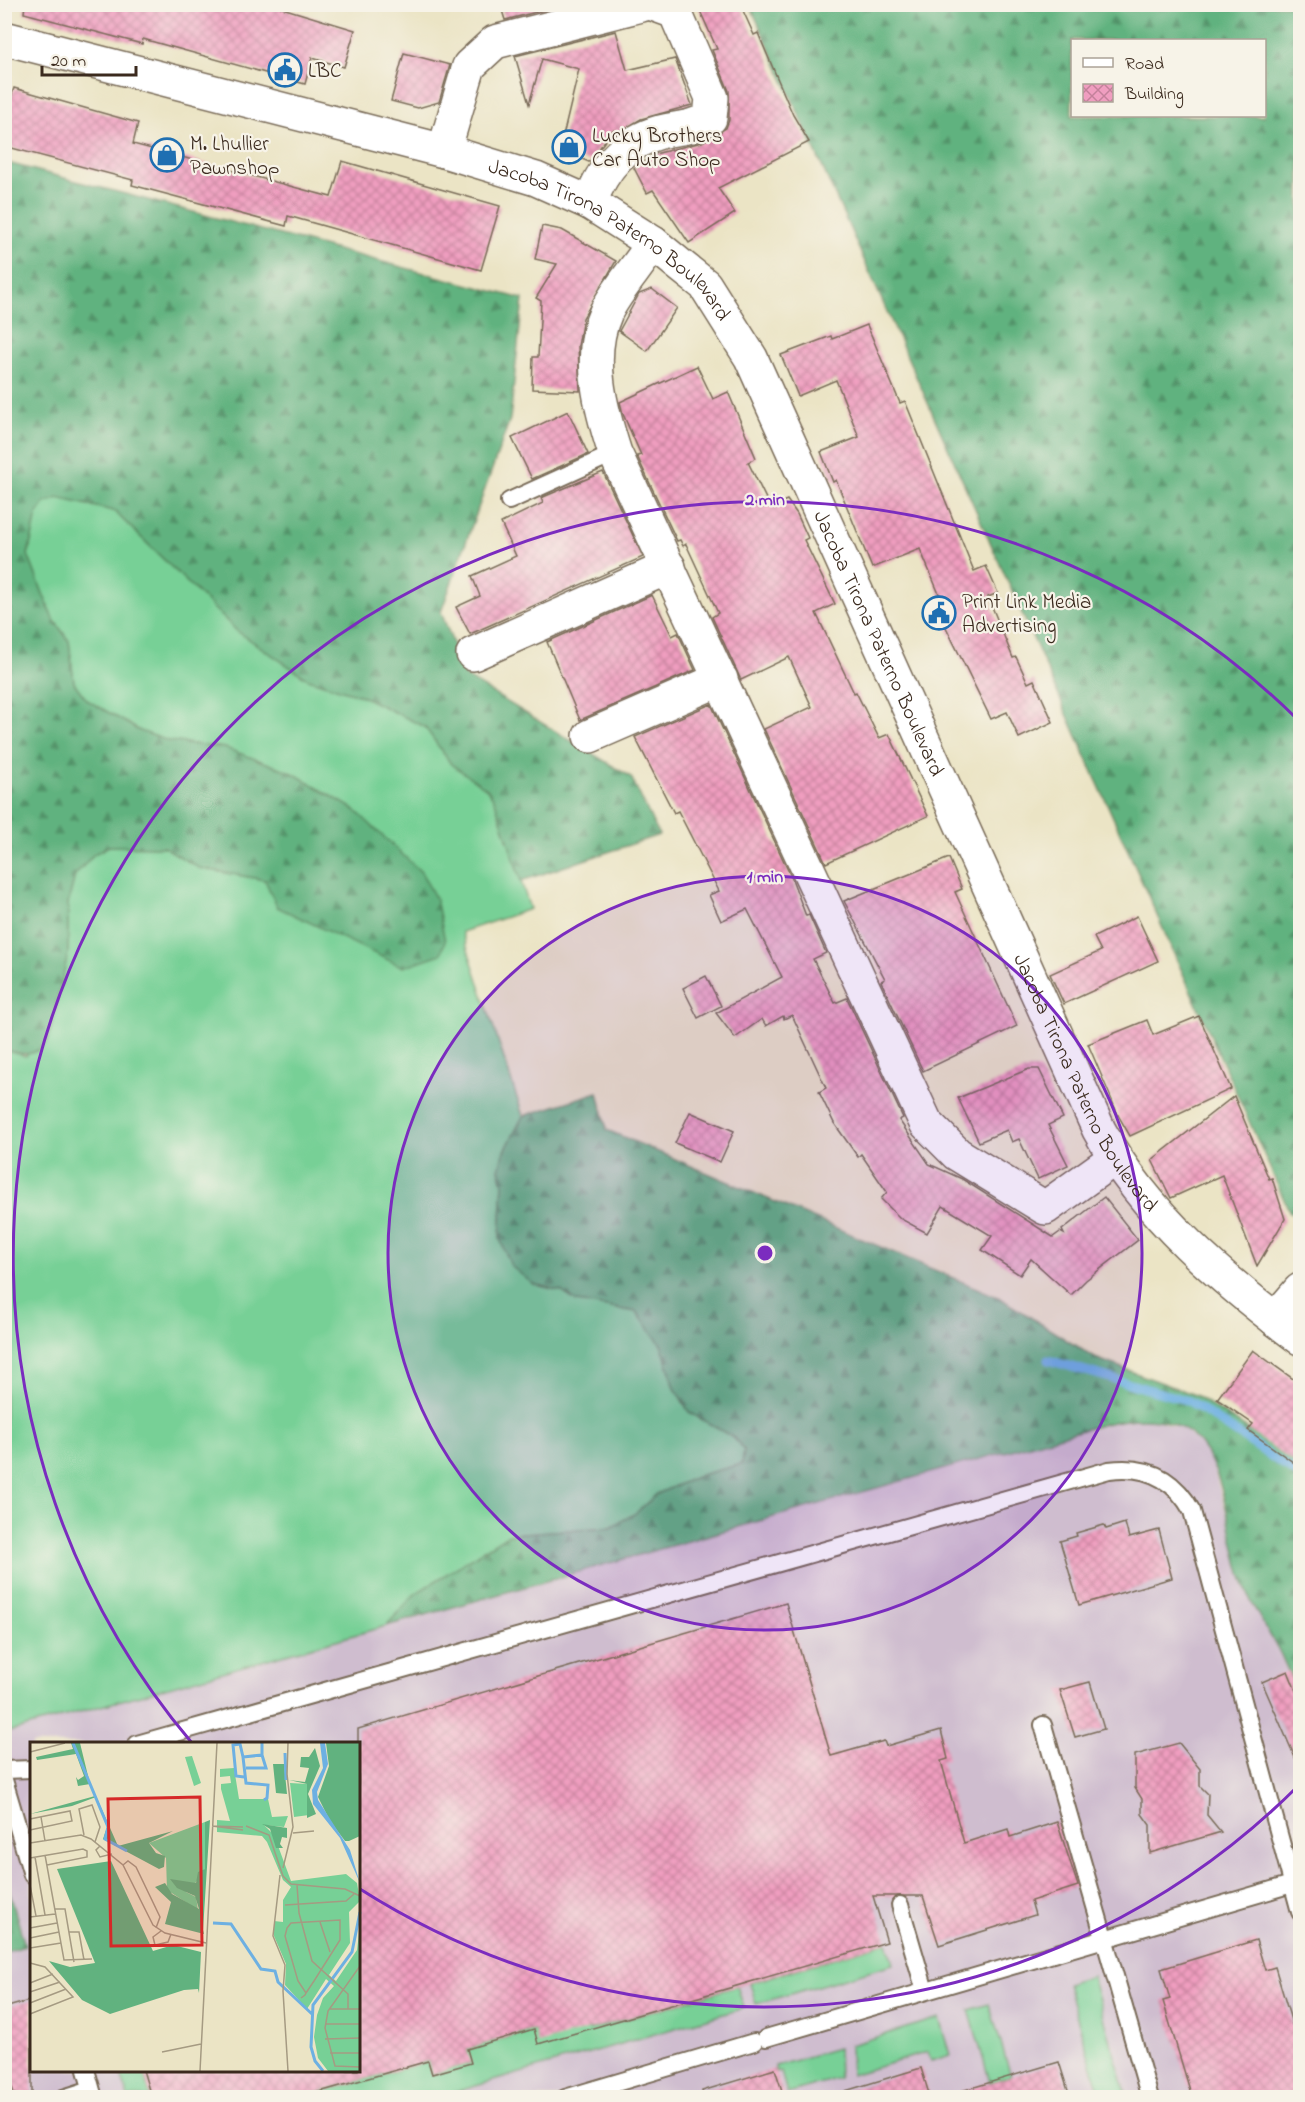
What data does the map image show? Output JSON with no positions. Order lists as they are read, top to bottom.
{
  "streets": {
    "street": ["Jacoba Tirona Paterno Boulevard"]
  },
  "places": {
    "public building": ["LBC", "Print Link Media Advertising"],
    "shop": ["Lucky Brothers Car Auto Shop", "M. Lhullier Pawnshop"]
  },
  "legend": ["Road", "Building"],
  "scale_bar": "20 m",
  "rings": ["2 min", "1 min"]
}
